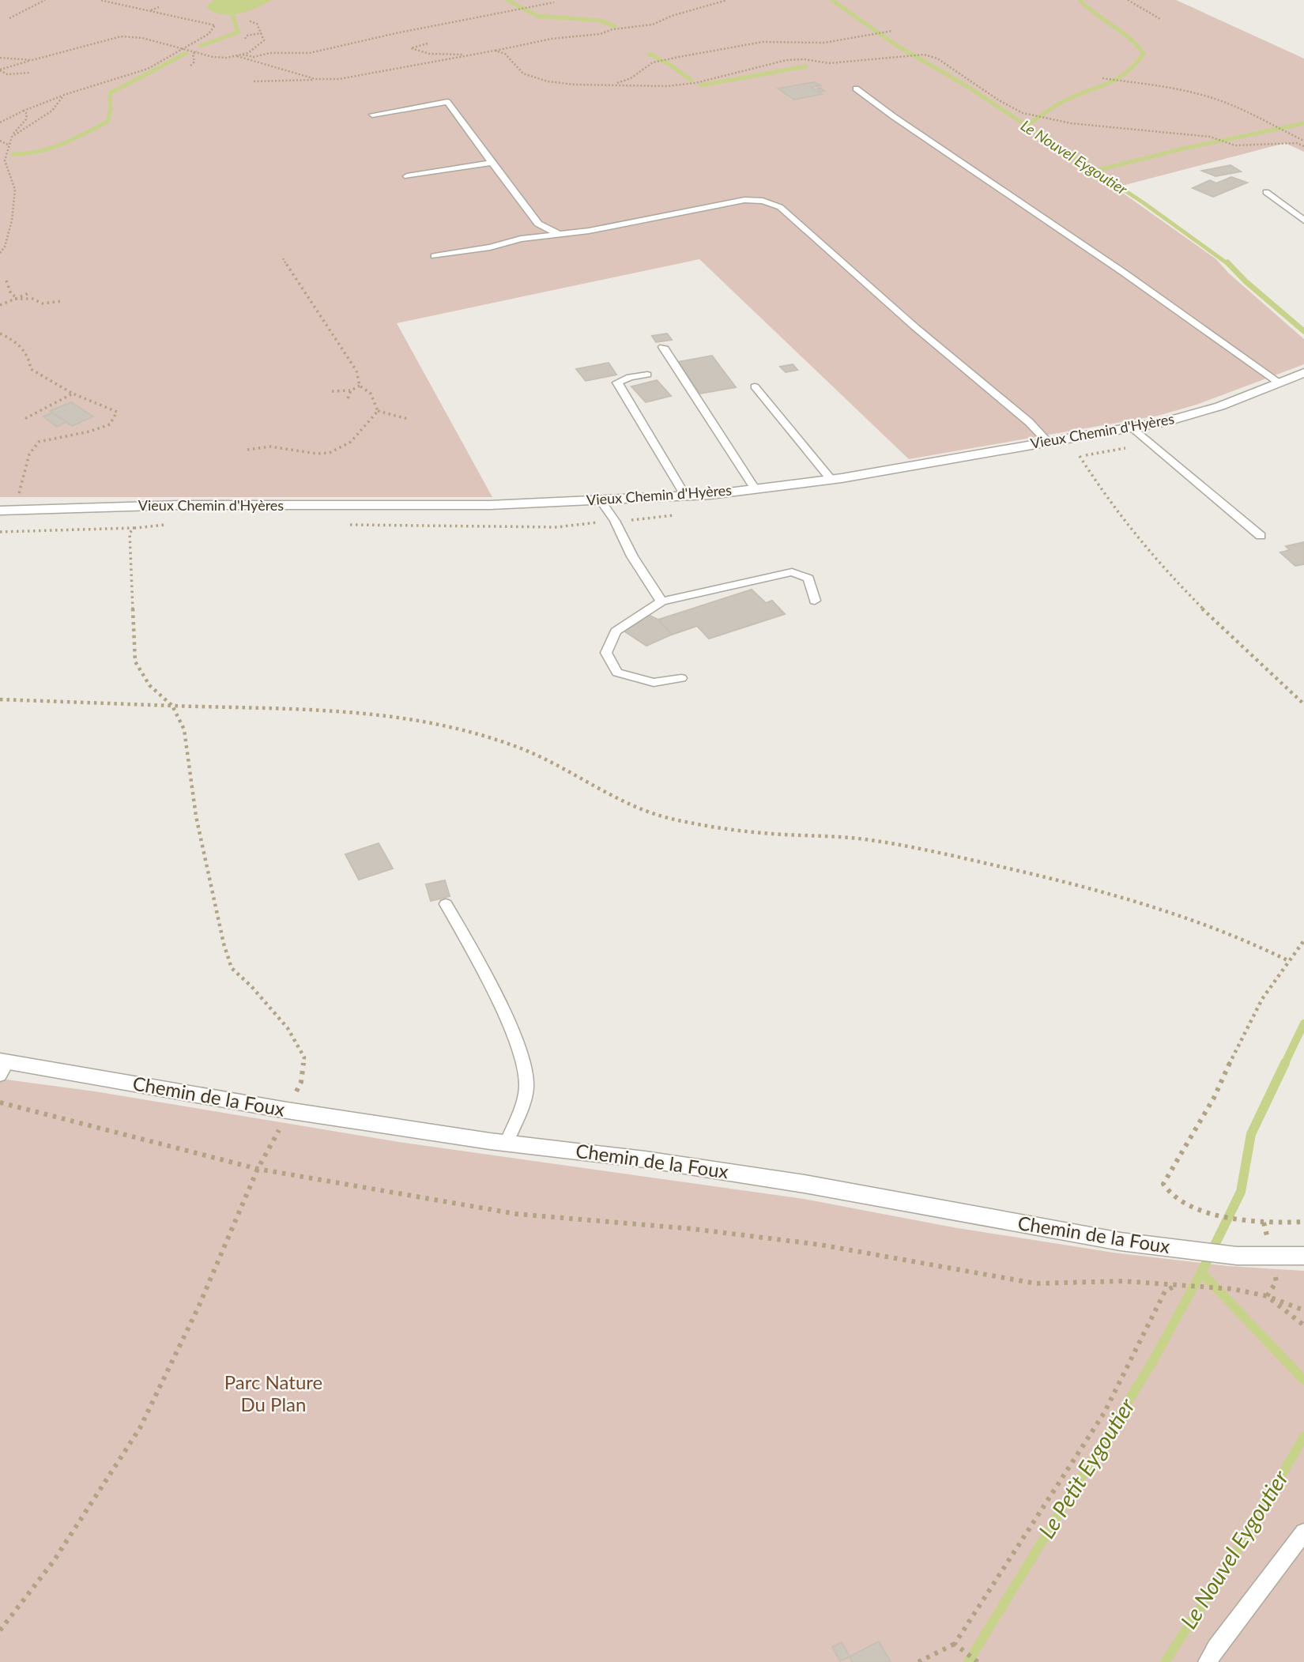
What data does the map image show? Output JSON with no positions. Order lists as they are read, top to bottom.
{
  "streets": {
    "street": ["Vieux Chemin d'Hyères", "Chemin de la Foux"]
  },
  "water": ["Le Nouvel Eygoutier", "Le Petit Eygoutier"],
  "parks": ["Parc Nature Du Plan"]
}
